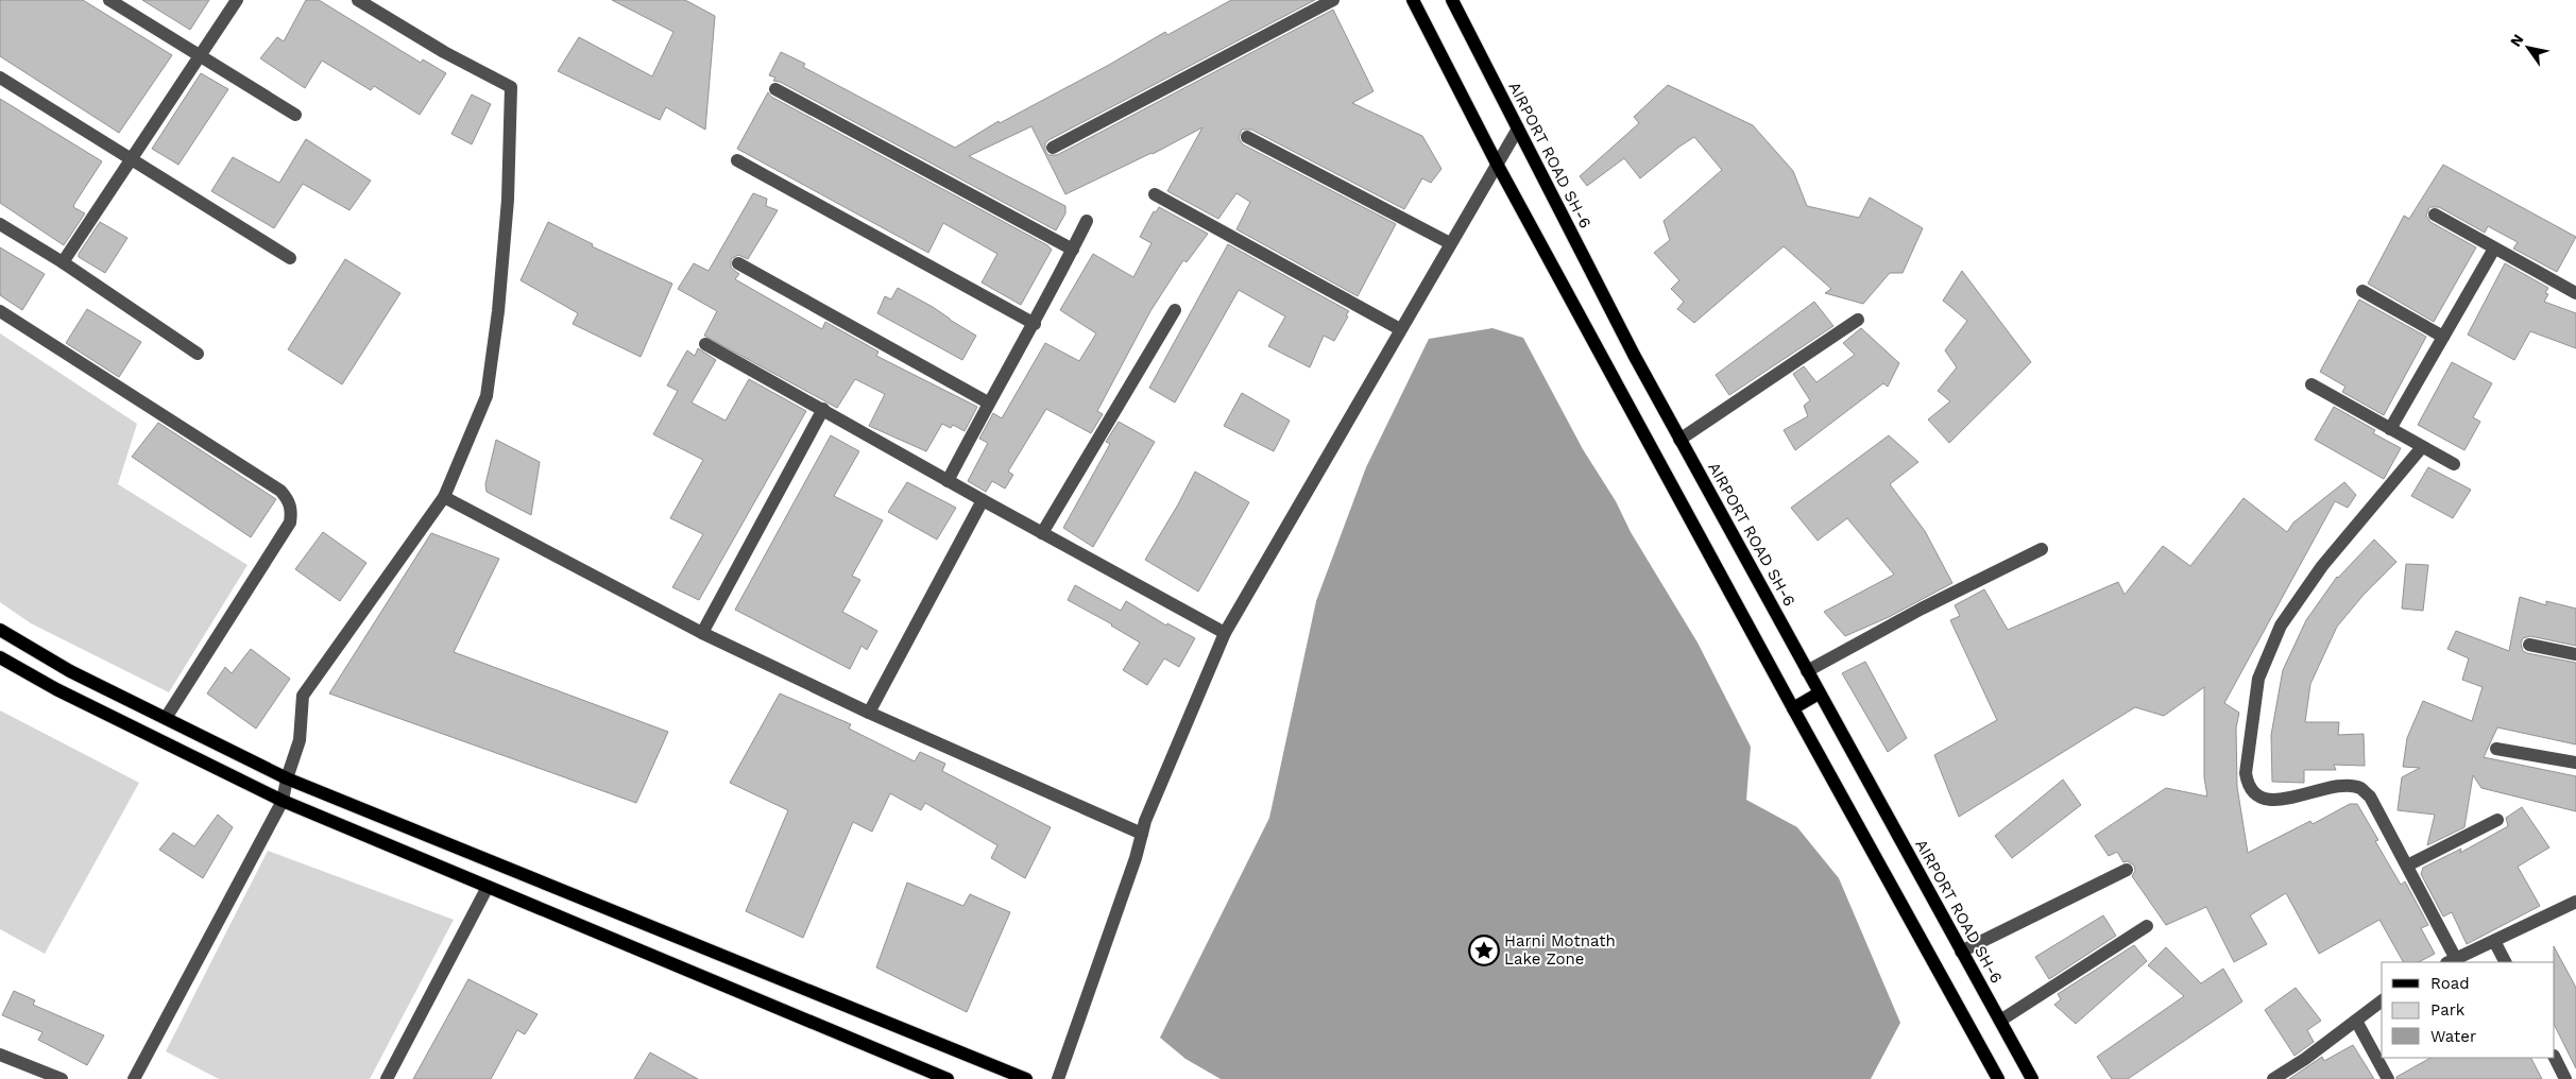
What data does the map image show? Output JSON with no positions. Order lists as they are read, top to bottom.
{
  "streets": {
    "main road": ["AIRPORT ROAD SH-6"]
  },
  "places": {
    "place": ["Harni Motnath Lake Zone"]
  },
  "legend": ["Road", "Park", "Water"],
  "north": "top left"
}
